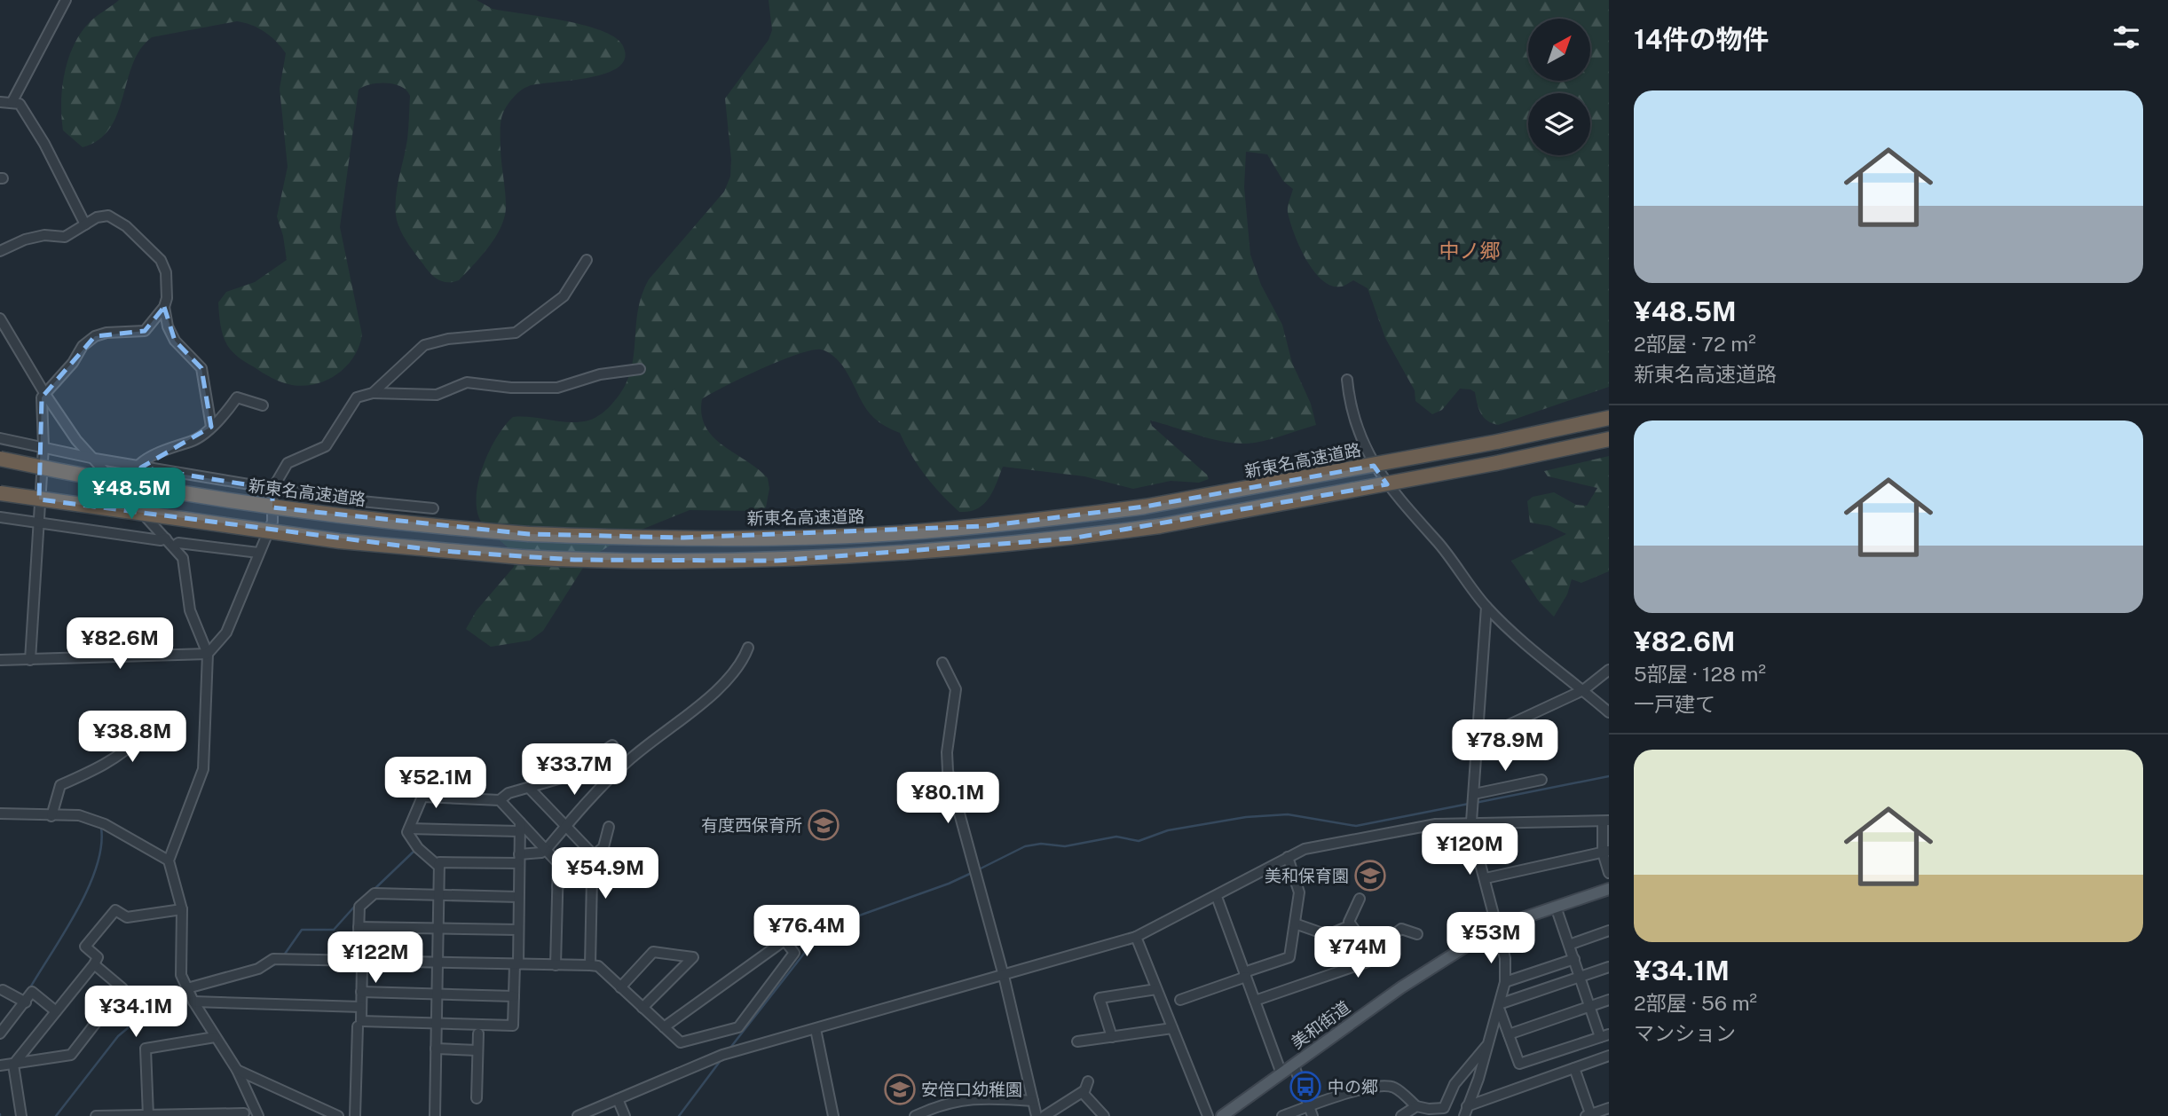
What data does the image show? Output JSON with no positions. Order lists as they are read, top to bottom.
{
  "streets": {
    "highway": ["新東名高速道路"],
    "main road": ["美和街道"]
  },
  "districts": ["中ノ郷"],
  "places": {
    "school or university": ["有度西保育所", "美和保育園", "安倍口幼稚園"],
    "bus stop": ["中の郷"]
  },
  "north": "top right",
  "page": {
    "heading": "14件の物件",
    "list": [
      {
        "name": "¥48.5M",
        "note": "2部屋 · 72 m² · 新東名高速道路"
      },
      {
        "name": "¥82.6M",
        "note": "5部屋 · 128 m² · 一戸建て"
      },
      {
        "name": "¥34.1M",
        "note": "2部屋 · 56 m² · マンション"
      }
    ],
    "price": [
      "¥48.5M",
      "¥82.6M",
      "¥38.8M",
      "¥78.9M",
      "¥33.7M",
      "¥52.1M",
      "¥80.1M",
      "¥120M",
      "¥54.9M",
      "¥76.4M",
      "¥53M",
      "¥74M",
      "¥122M",
      "¥34.1M"
    ]
  }
}
